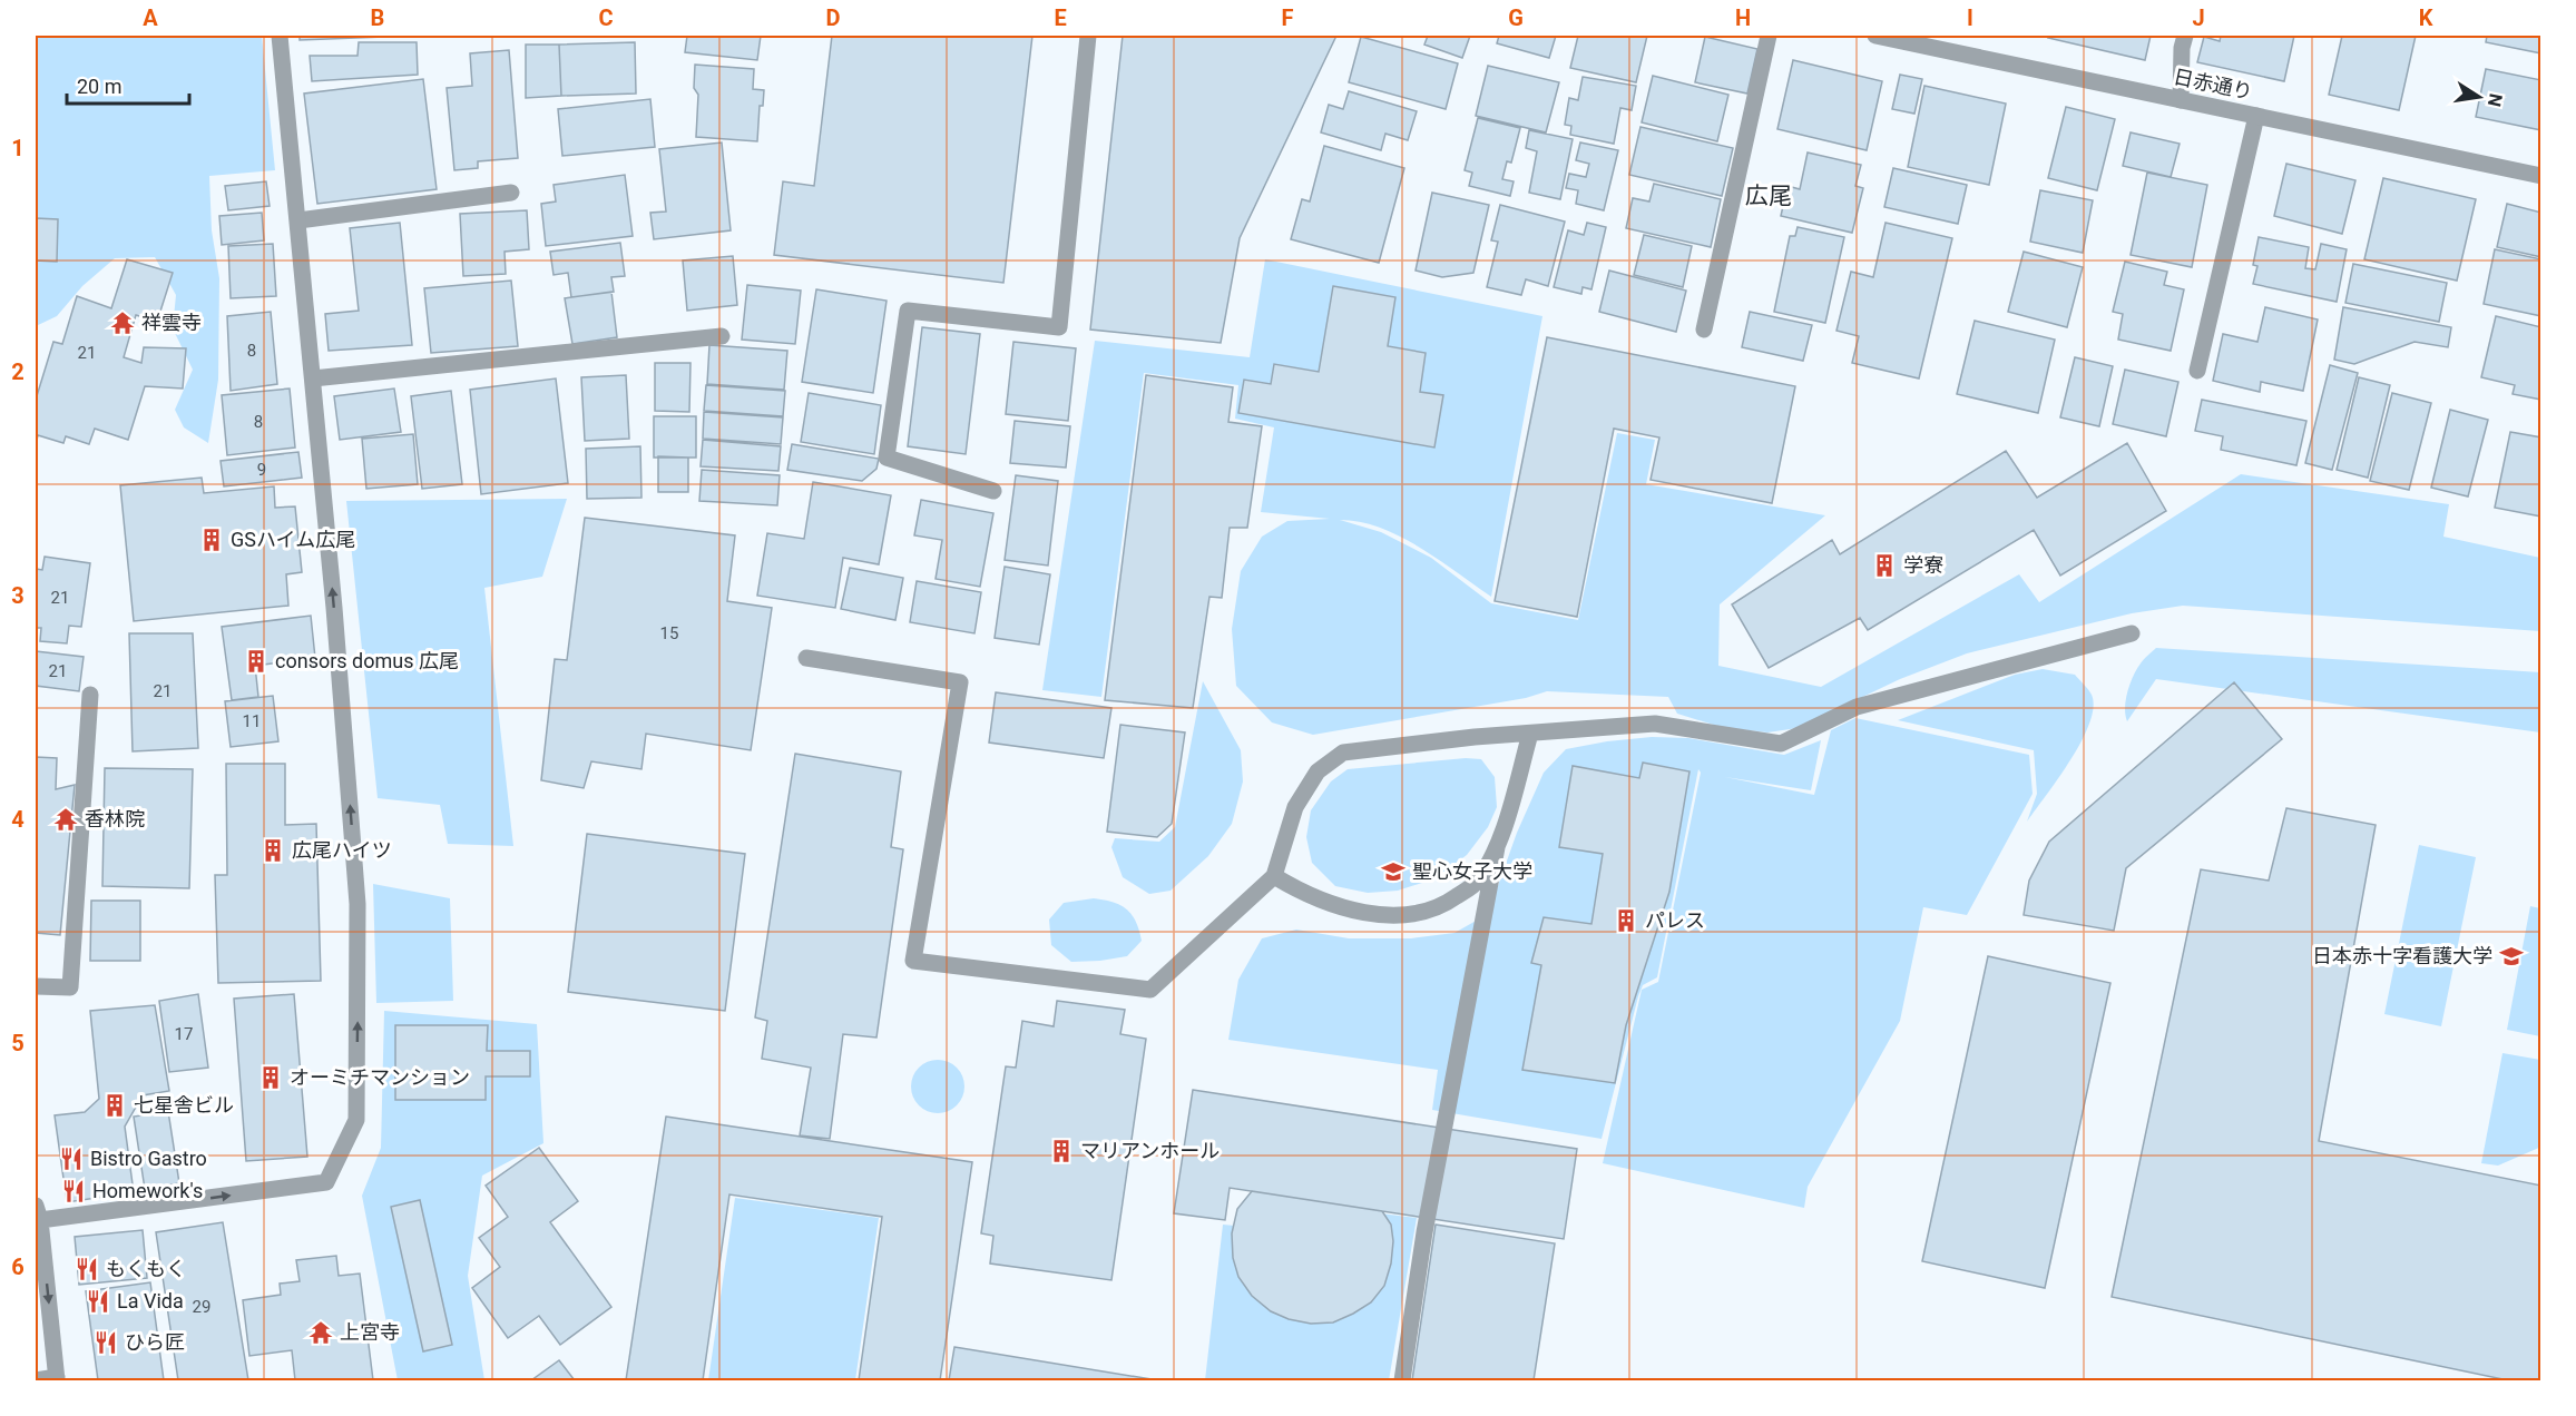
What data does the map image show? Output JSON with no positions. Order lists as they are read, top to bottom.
{
  "streets": {
    "street": ["日赤通り"]
  },
  "districts": ["広尾"],
  "places": {
    "temple": ["祥雲寺", "香林院", "上宮寺"],
    "building": [
      "GSハイム広尾",
      "学寮",
      "consors domus 広尾",
      "広尾ハイツ",
      "パレス",
      "オーミチマンション",
      "七星舎ビル",
      "マリアンホール"
    ],
    "school or university": ["聖心女子大学", "日本赤十字看護大学"],
    "restaurant": [
      "Bistro Gastro",
      "Homework's",
      "もくもく",
      "La Vida",
      "ひら匠"
    ]
  },
  "house_numbers": [
    "8",
    "21",
    "8",
    "9",
    "21",
    "15",
    "21",
    "21",
    "11",
    "17",
    "29"
  ],
  "scale_bar": "20 m",
  "north": "right",
  "grid": {
    "columns": [
      "A",
      "B",
      "C",
      "D",
      "E",
      "F",
      "G",
      "H",
      "I",
      "J",
      "K"
    ],
    "rows": [
      "1",
      "2",
      "3",
      "4",
      "5",
      "6"
    ]
  }
}
